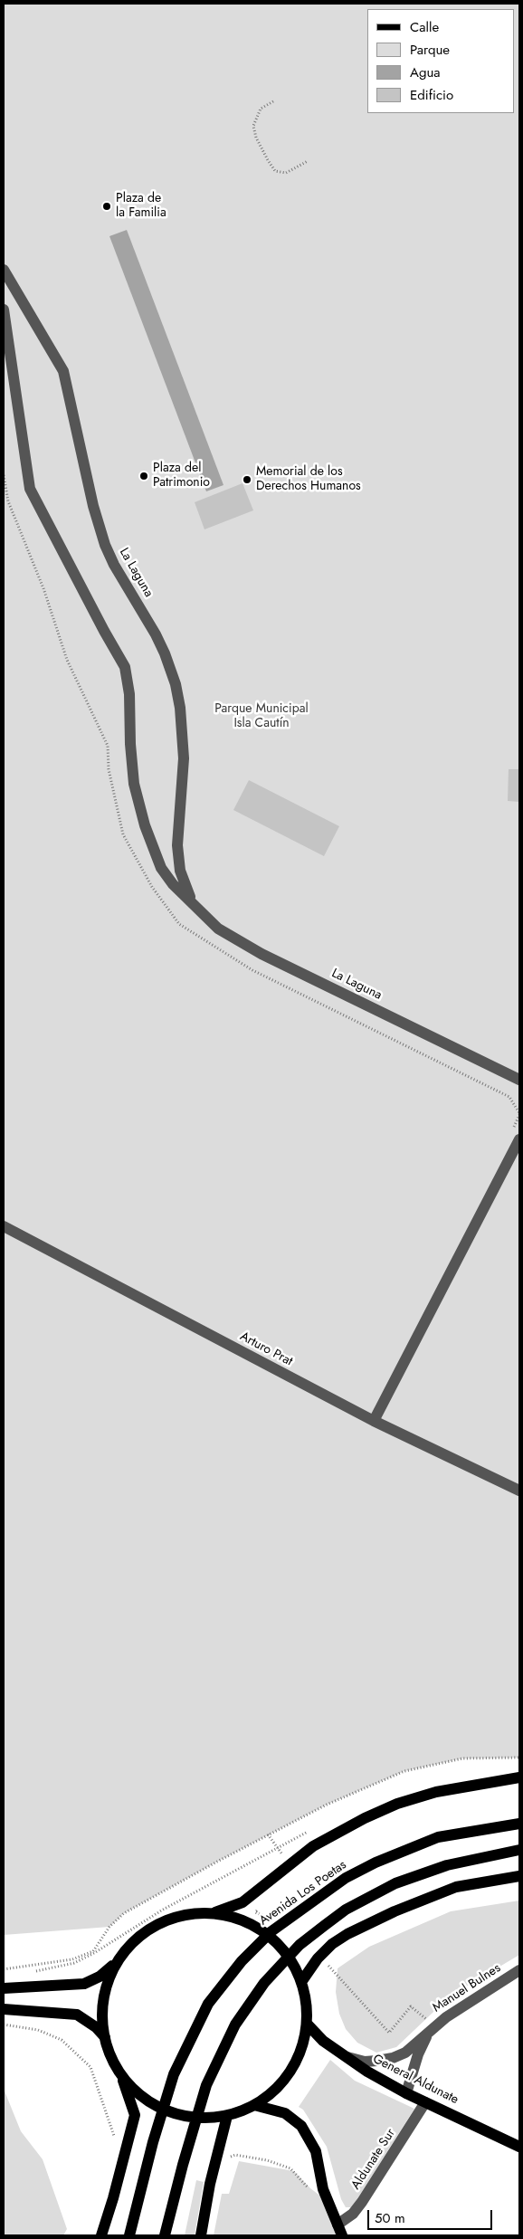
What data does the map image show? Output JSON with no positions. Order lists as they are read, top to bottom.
{
  "streets": {
    "main road": ["Avenida Los Poetas", "General Aldunate"],
    "street": [
      "La Laguna",
      "Arturo Prat",
      "Manuel Bulnes",
      "Aldunate Sur"
    ]
  },
  "crossings": [
    ["Manuel Bulnes", "General Aldunate"],
    ["General Aldunate", "Aldunate Sur"]
  ],
  "parks": ["Parque Municipal Isla Cautín"],
  "places": ["Plaza de la Familia", "Plaza del Patrimonio", "Memorial de los Derechos Humanos"],
  "legend": [
    "Calle",
    "Parque",
    "Agua",
    "Edificio"
  ],
  "scale_bar": "50 m"
}
